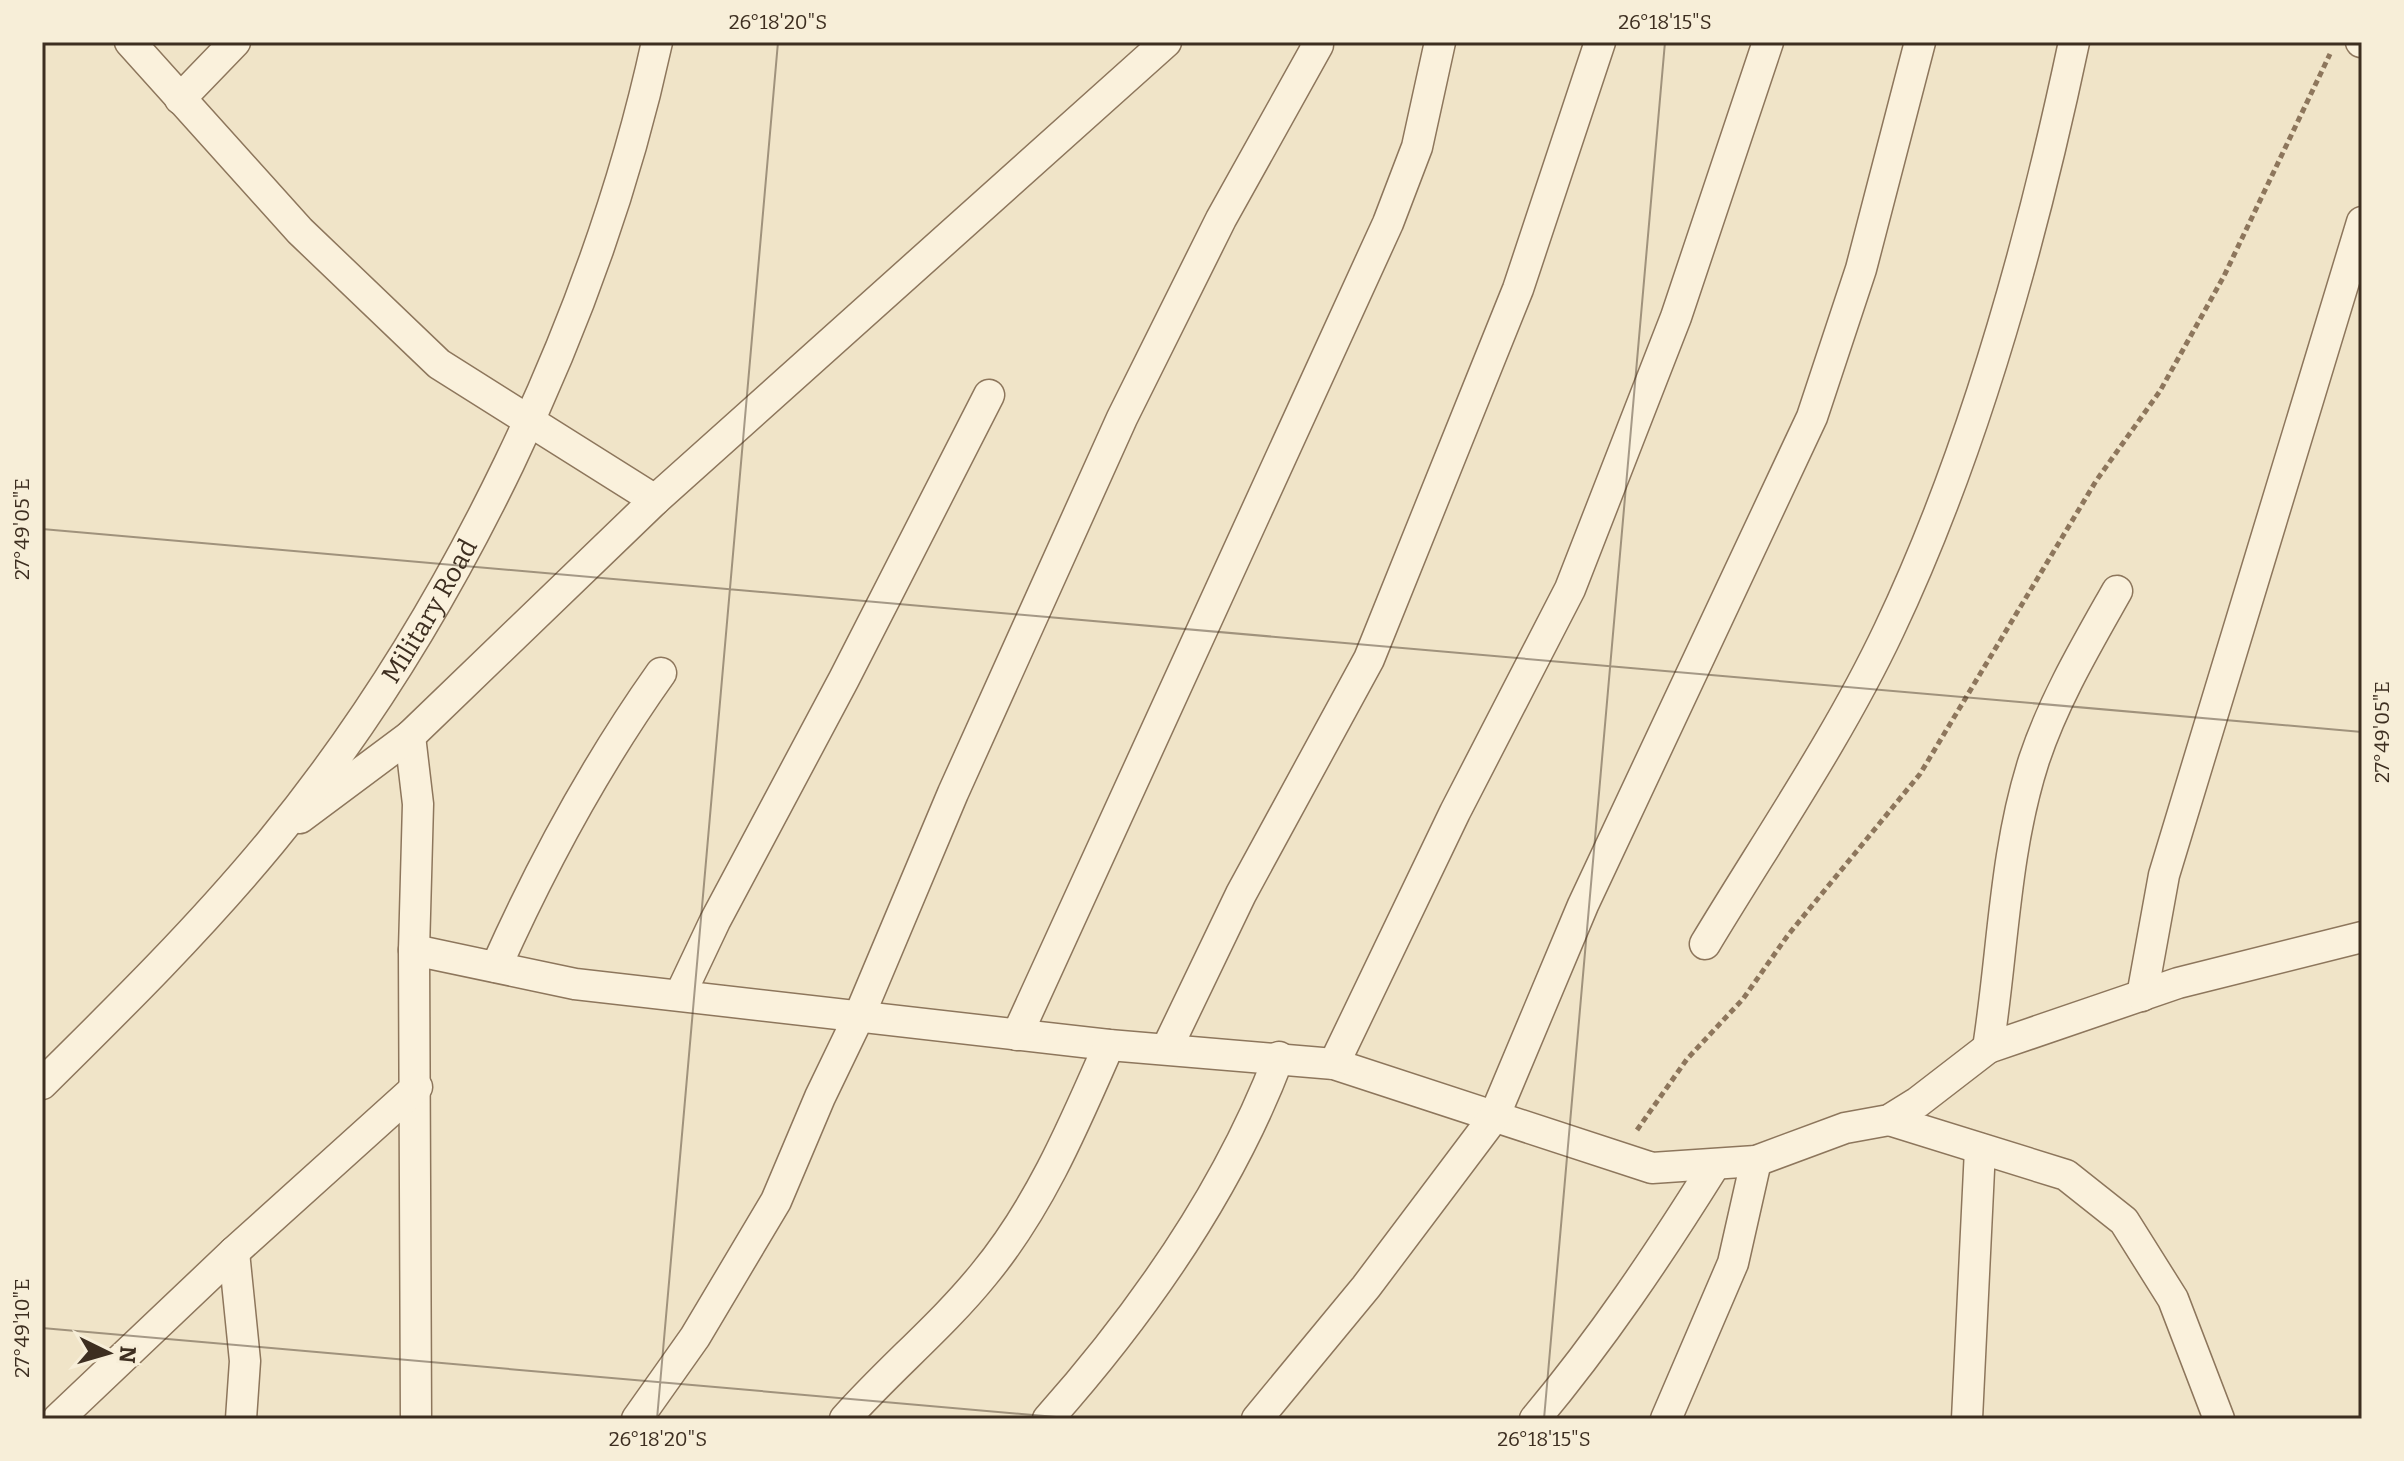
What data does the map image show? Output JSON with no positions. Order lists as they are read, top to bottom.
{
  "streets": {
    "street": ["Military Road"]
  },
  "north": "right",
  "coordinates": [
    "26°18'20\"S",
    "26°18'15\"S",
    "27°49'05\"E",
    "27°49'10\"E"
  ]
}
